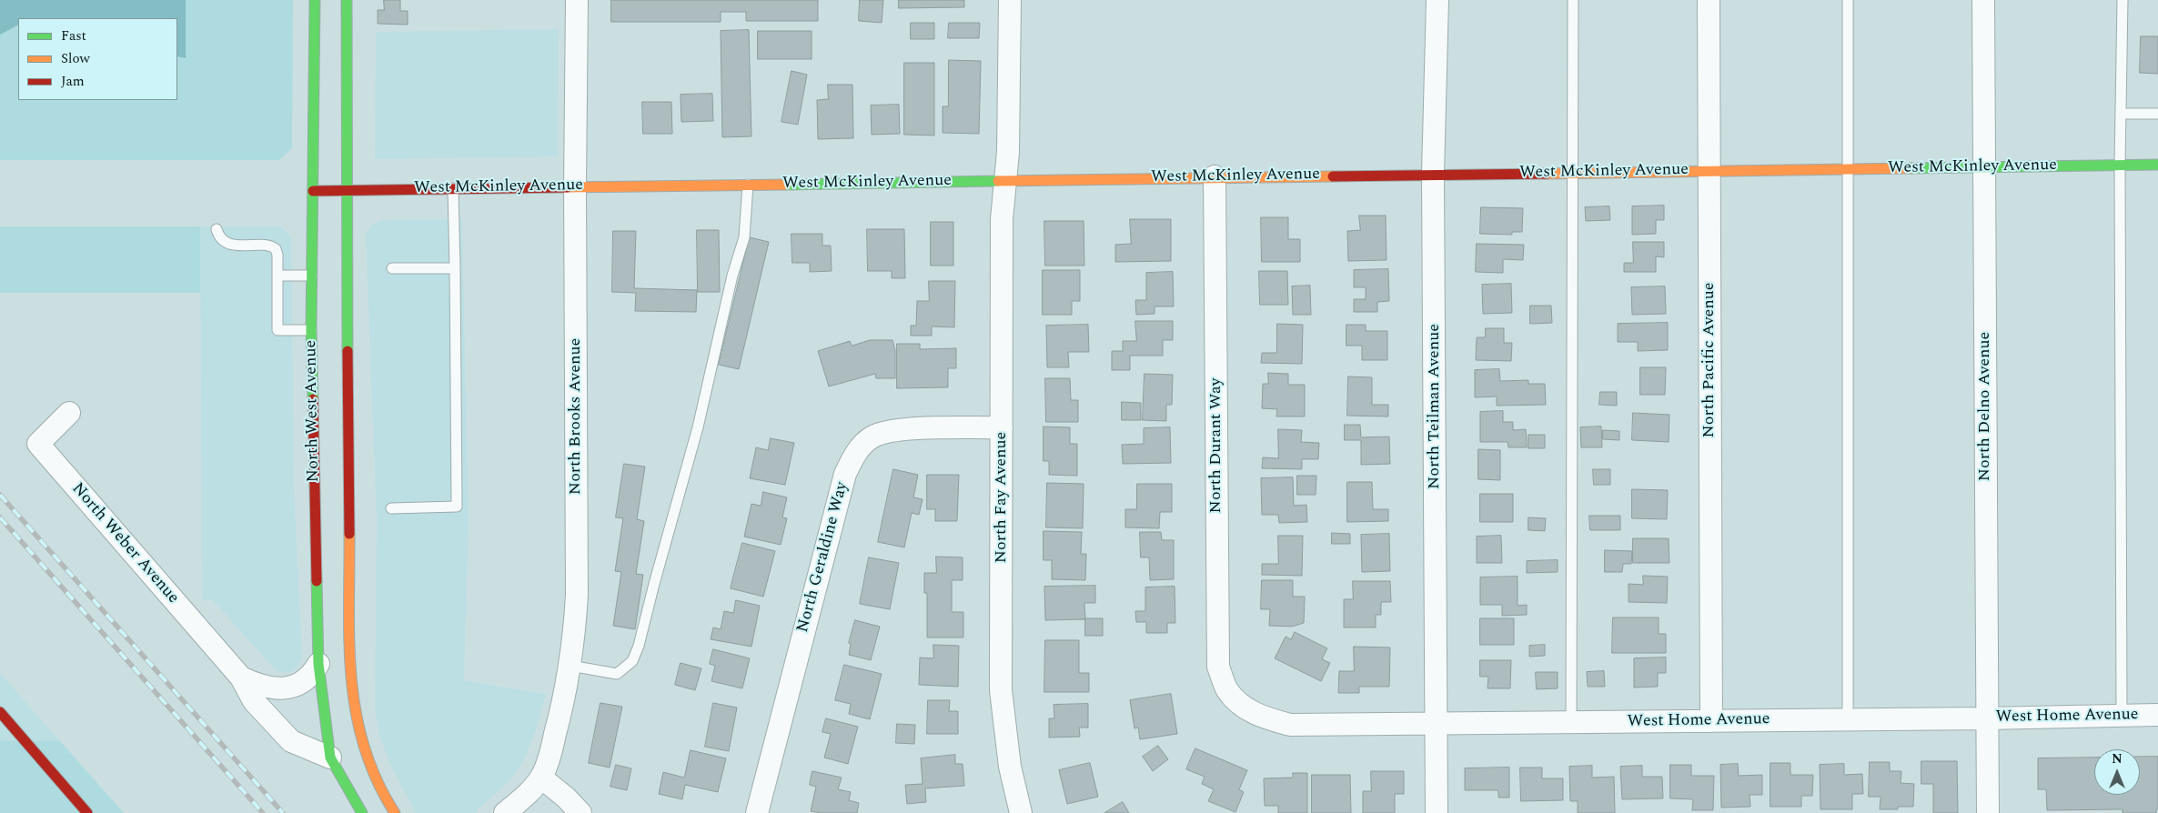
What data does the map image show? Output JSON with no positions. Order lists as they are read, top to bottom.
{
  "streets": {
    "main road": ["West McKinley Avenue", "North West Avenue"],
    "street": [
      "North Pacific Avenue",
      "North Teilman Avenue",
      "North Delno Avenue",
      "North Brooks Avenue",
      "North Durant Way",
      "North Fay Avenue",
      "North Weber Avenue",
      "North Geraldine Way",
      "West Home Avenue"
    ]
  },
  "crossings": [
    ["West McKinley Avenue", "North Pacific Avenue"],
    ["West McKinley Avenue", "North Teilman Avenue"],
    ["West McKinley Avenue", "North Delno Avenue"],
    ["West McKinley Avenue", "North West Avenue"],
    ["West McKinley Avenue", "North Brooks Avenue"],
    ["West McKinley Avenue", "North Durant Way"],
    ["West McKinley Avenue", "North Fay Avenue"],
    ["North Pacific Avenue", "West Home Avenue"],
    ["North Teilman Avenue", "West Home Avenue"],
    ["North Delno Avenue", "West Home Avenue"],
    ["North West Avenue", "North Weber Avenue"],
    ["North Durant Way", "West Home Avenue"],
    ["North Fay Avenue", "North Geraldine Way"]
  ],
  "legend": ["Fast", "Slow", "Jam"],
  "north": "top"
}
